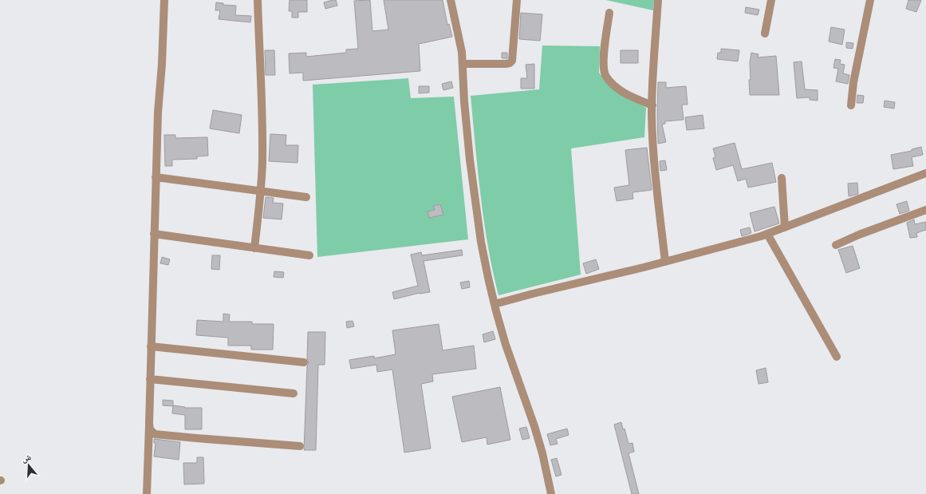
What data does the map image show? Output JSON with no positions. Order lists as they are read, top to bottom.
{
  "north": "top"
}
